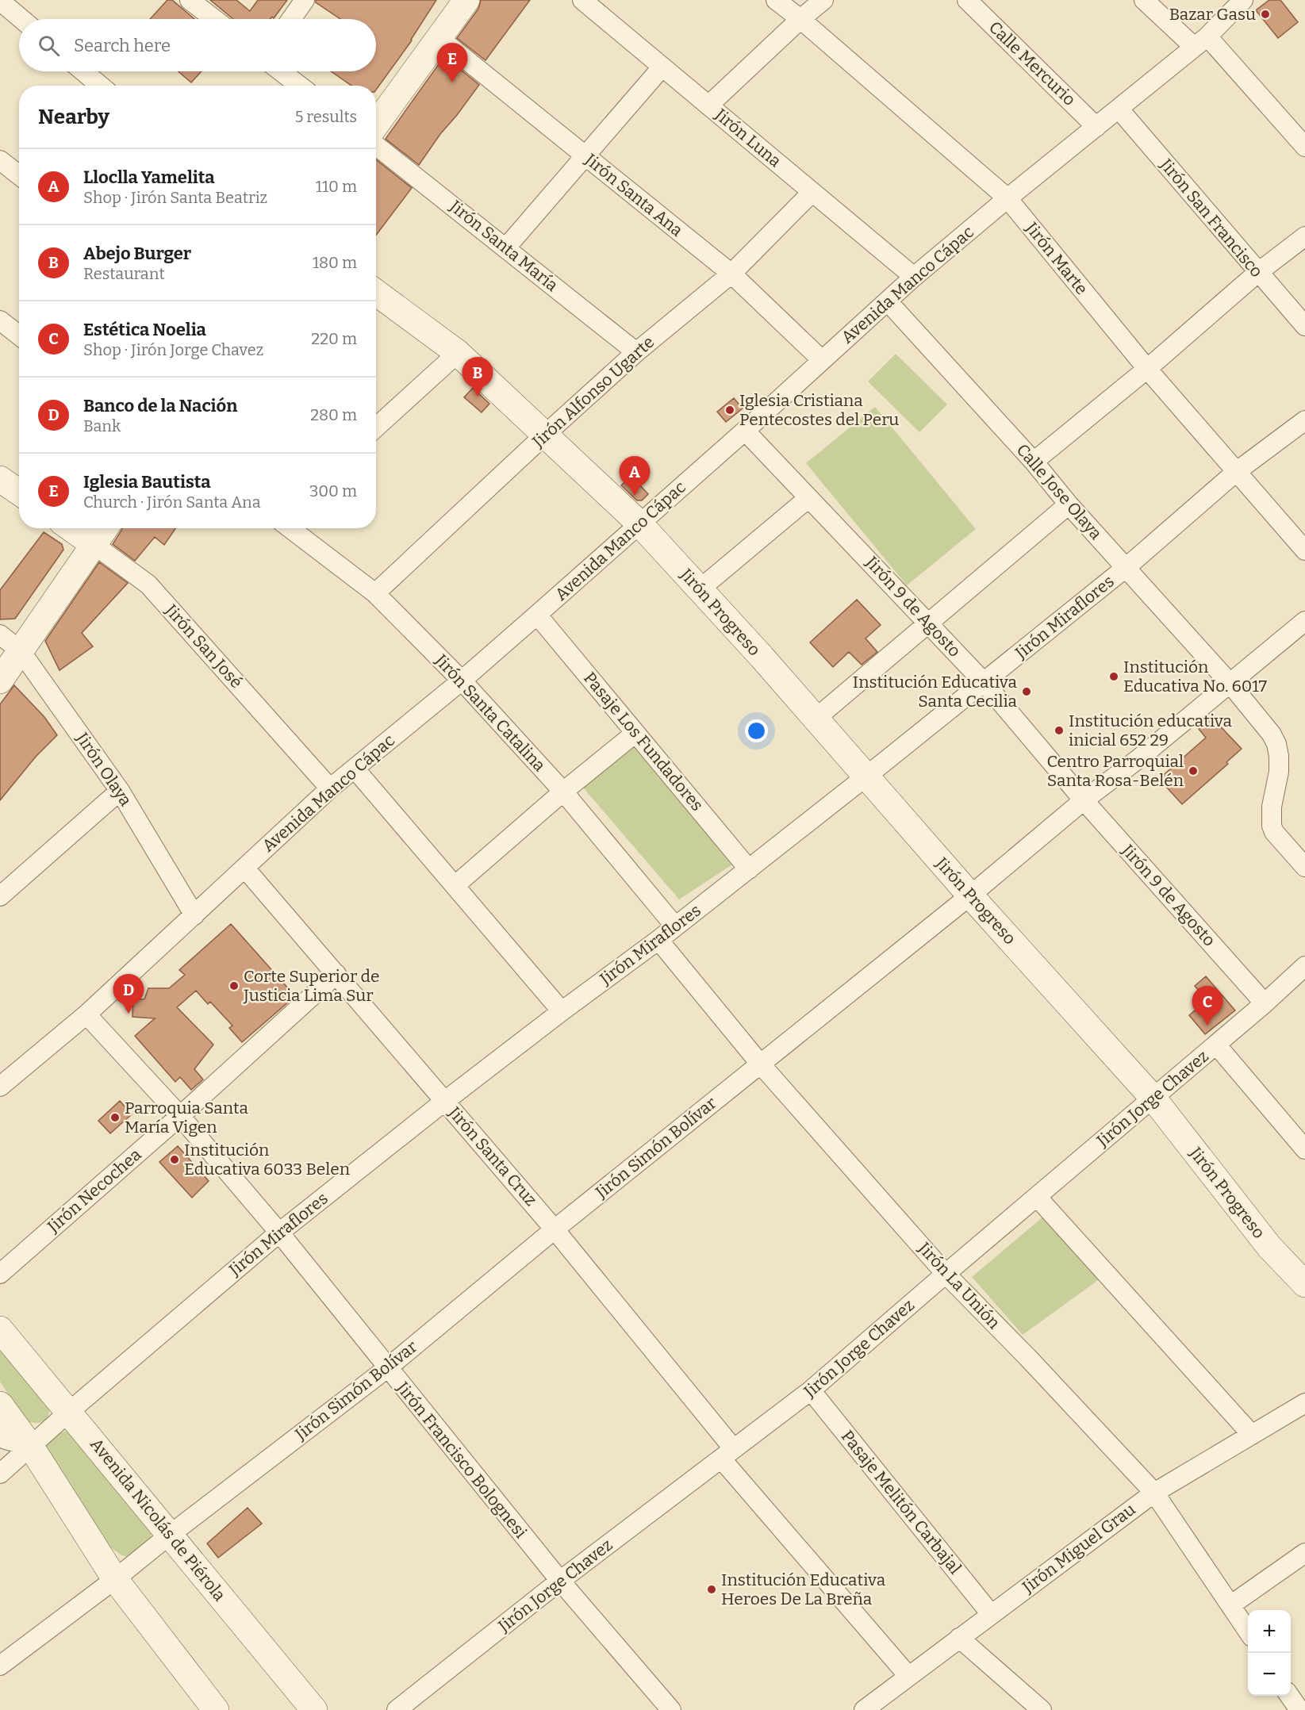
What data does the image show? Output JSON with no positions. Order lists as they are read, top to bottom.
{
  "streets": {
    "street": [
      "Calle Mercurio",
      "Jirón Luna",
      "Jirón Santa Ana",
      "Jirón San Francisco",
      "Jirón Santa María",
      "Jirón Marte",
      "Avenida Manco Cápac",
      "Jirón Alfonso Ugarte",
      "Calle Jose Olaya",
      "Jirón 9 de Agosto",
      "Jirón Progreso",
      "Jirón Miraflores",
      "Jirón San José",
      "Jirón Santa Catalina",
      "Pasaje Los Fundadores",
      "Jirón Olaya",
      "Jirón Jorge Chavez",
      "Jirón Simón Bolívar",
      "Jirón Santa Cruz",
      "Jirón Necochea",
      "Jirón La Unión",
      "Jirón Francisco Bolognesi",
      "Pasaje Melitón Carbajal",
      "Avenida Nicolás de Piérola",
      "Jirón Miguel Grau"
    ]
  },
  "crossings": [
    ["Calle Mercurio", "Avenida Manco Cápac"],
    ["Jirón Luna", "Avenida Manco Cápac"],
    ["Jirón Luna", "Jirón Alfonso Ugarte"],
    ["Jirón Santa Ana", "Avenida Manco Cápac"],
    ["Jirón Santa Ana", "Jirón Alfonso Ugarte"],
    ["Jirón San Francisco", "Avenida Manco Cápac"],
    ["Jirón Santa María", "Jirón Alfonso Ugarte"],
    ["Jirón Marte", "Avenida Manco Cápac"],
    ["Jirón Marte", "Jirón Miraflores"],
    ["Avenida Manco Cápac", "Calle Jose Olaya"],
    ["Avenida Manco Cápac", "Jirón 9 de Agosto"],
    ["Avenida Manco Cápac", "Jirón Progreso"],
    ["Avenida Manco Cápac", "Jirón San José"],
    ["Avenida Manco Cápac", "Jirón Santa Catalina"],
    ["Avenida Manco Cápac", "Pasaje Los Fundadores"],
    ["Avenida Manco Cápac", "Jirón Olaya"],
    ["Avenida Manco Cápac", "Jirón Santa Cruz"],
    ["Avenida Manco Cápac", "Jirón Francisco Bolognesi"],
    ["Jirón Alfonso Ugarte", "Jirón Progreso"],
    ["Jirón Alfonso Ugarte", "Jirón Santa Catalina"],
    ["Calle Jose Olaya", "Jirón Miraflores"],
    ["Calle Jose Olaya", "Jirón Simón Bolívar"],
    ["Jirón 9 de Agosto", "Jirón Miraflores"],
    ["Jirón 9 de Agosto", "Jirón Jorge Chavez"],
    ["Jirón 9 de Agosto", "Jirón Simón Bolívar"],
    ["Jirón Progreso", "Jirón Miraflores"],
    ["Jirón Progreso", "Jirón Jorge Chavez"],
    ["Jirón Progreso", "Jirón Simón Bolívar"],
    ["Jirón Miraflores", "Jirón Santa Catalina"],
    ["Jirón Miraflores", "Pasaje Los Fundadores"],
    ["Jirón Miraflores", "Jirón Santa Cruz"],
    ["Jirón Miraflores", "Jirón La Unión"],
    ["Jirón Miraflores", "Jirón Francisco Bolognesi"],
    ["Jirón Miraflores", "Avenida Nicolás de Piérola"],
    ["Jirón Jorge Chavez", "Jirón Santa Cruz"],
    ["Jirón Jorge Chavez", "Jirón La Unión"],
    ["Jirón Jorge Chavez", "Jirón Francisco Bolognesi"],
    ["Jirón Jorge Chavez", "Pasaje Melitón Carbajal"],
    ["Jirón Simón Bolívar", "Jirón Santa Cruz"],
    ["Jirón Simón Bolívar", "Jirón La Unión"],
    ["Jirón Simón Bolívar", "Jirón Francisco Bolognesi"],
    ["Jirón Simón Bolívar", "Avenida Nicolás de Piérola"],
    ["Jirón Santa Cruz", "Jirón Necochea"],
    ["Jirón Santa Cruz", "Jirón Miguel Grau"],
    ["Jirón Necochea", "Jirón Francisco Bolognesi"],
    ["Jirón La Unión", "Jirón Miguel Grau"],
    ["Pasaje Melitón Carbajal", "Jirón Miguel Grau"]
  ],
  "places": [
    "Bazar Gasu",
    "Iglesia Cristiana Pentecostes del Peru",
    "Institución Educativa No. 6017",
    "Institución Educativa Santa Cecilia",
    "Institución educativa inicial 652 29",
    "Centro Parroquial Santa Rosa-Belén",
    "Corte Superior de Justicia Lima Sur",
    "Parroquia Santa María Vigen",
    "Institución Educativa 6033 Belen",
    "Institución Educativa Heroes De La Breña"
  ],
  "page": {
    "search": "Search here",
    "pins": [
      "E",
      "B",
      "A",
      "D",
      "C"
    ],
    "heading": ["Nearby", "5 results"],
    "list": [
      {
        "mark": "A",
        "name": "Lloclla Yamelita",
        "note": "Shop · Jirón Santa Beatriz",
        "value": "110 m"
      },
      {
        "mark": "B",
        "name": "Abejo Burger",
        "note": "Restaurant",
        "value": "180 m"
      },
      {
        "mark": "C",
        "name": "Estética Noelia",
        "note": "Shop · Jirón Jorge Chavez",
        "value": "220 m"
      },
      {
        "mark": "D",
        "name": "Banco de la Nación",
        "note": "Bank",
        "value": "280 m"
      },
      {
        "mark": "E",
        "name": "Iglesia Bautista",
        "note": "Church · Jirón Santa Ana",
        "value": "300 m"
      }
    ],
    "map_buttons": ["+", "−"]
  }
}
